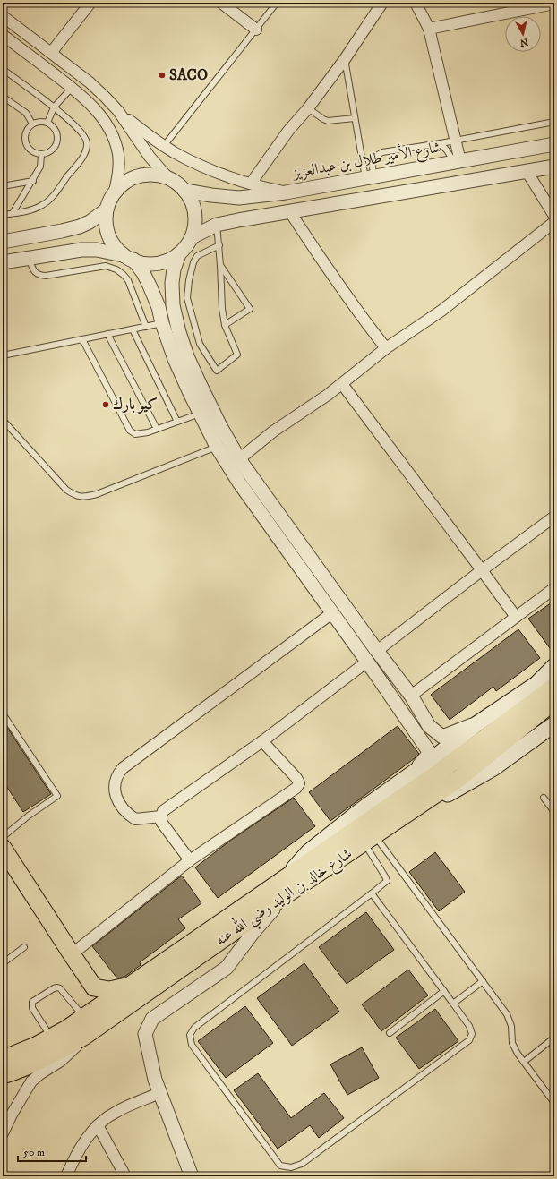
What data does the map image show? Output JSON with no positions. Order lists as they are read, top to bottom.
{
  "streets": {
    "main road": ["شارع خالد بن الوليد رضي الله عنه"],
    "street": ["شارع الأمير طلال بن عبدالعزيز"]
  },
  "places": ["SACO", "كيو بارك"],
  "scale_bar": "50 m",
  "north": "bottom"
}
